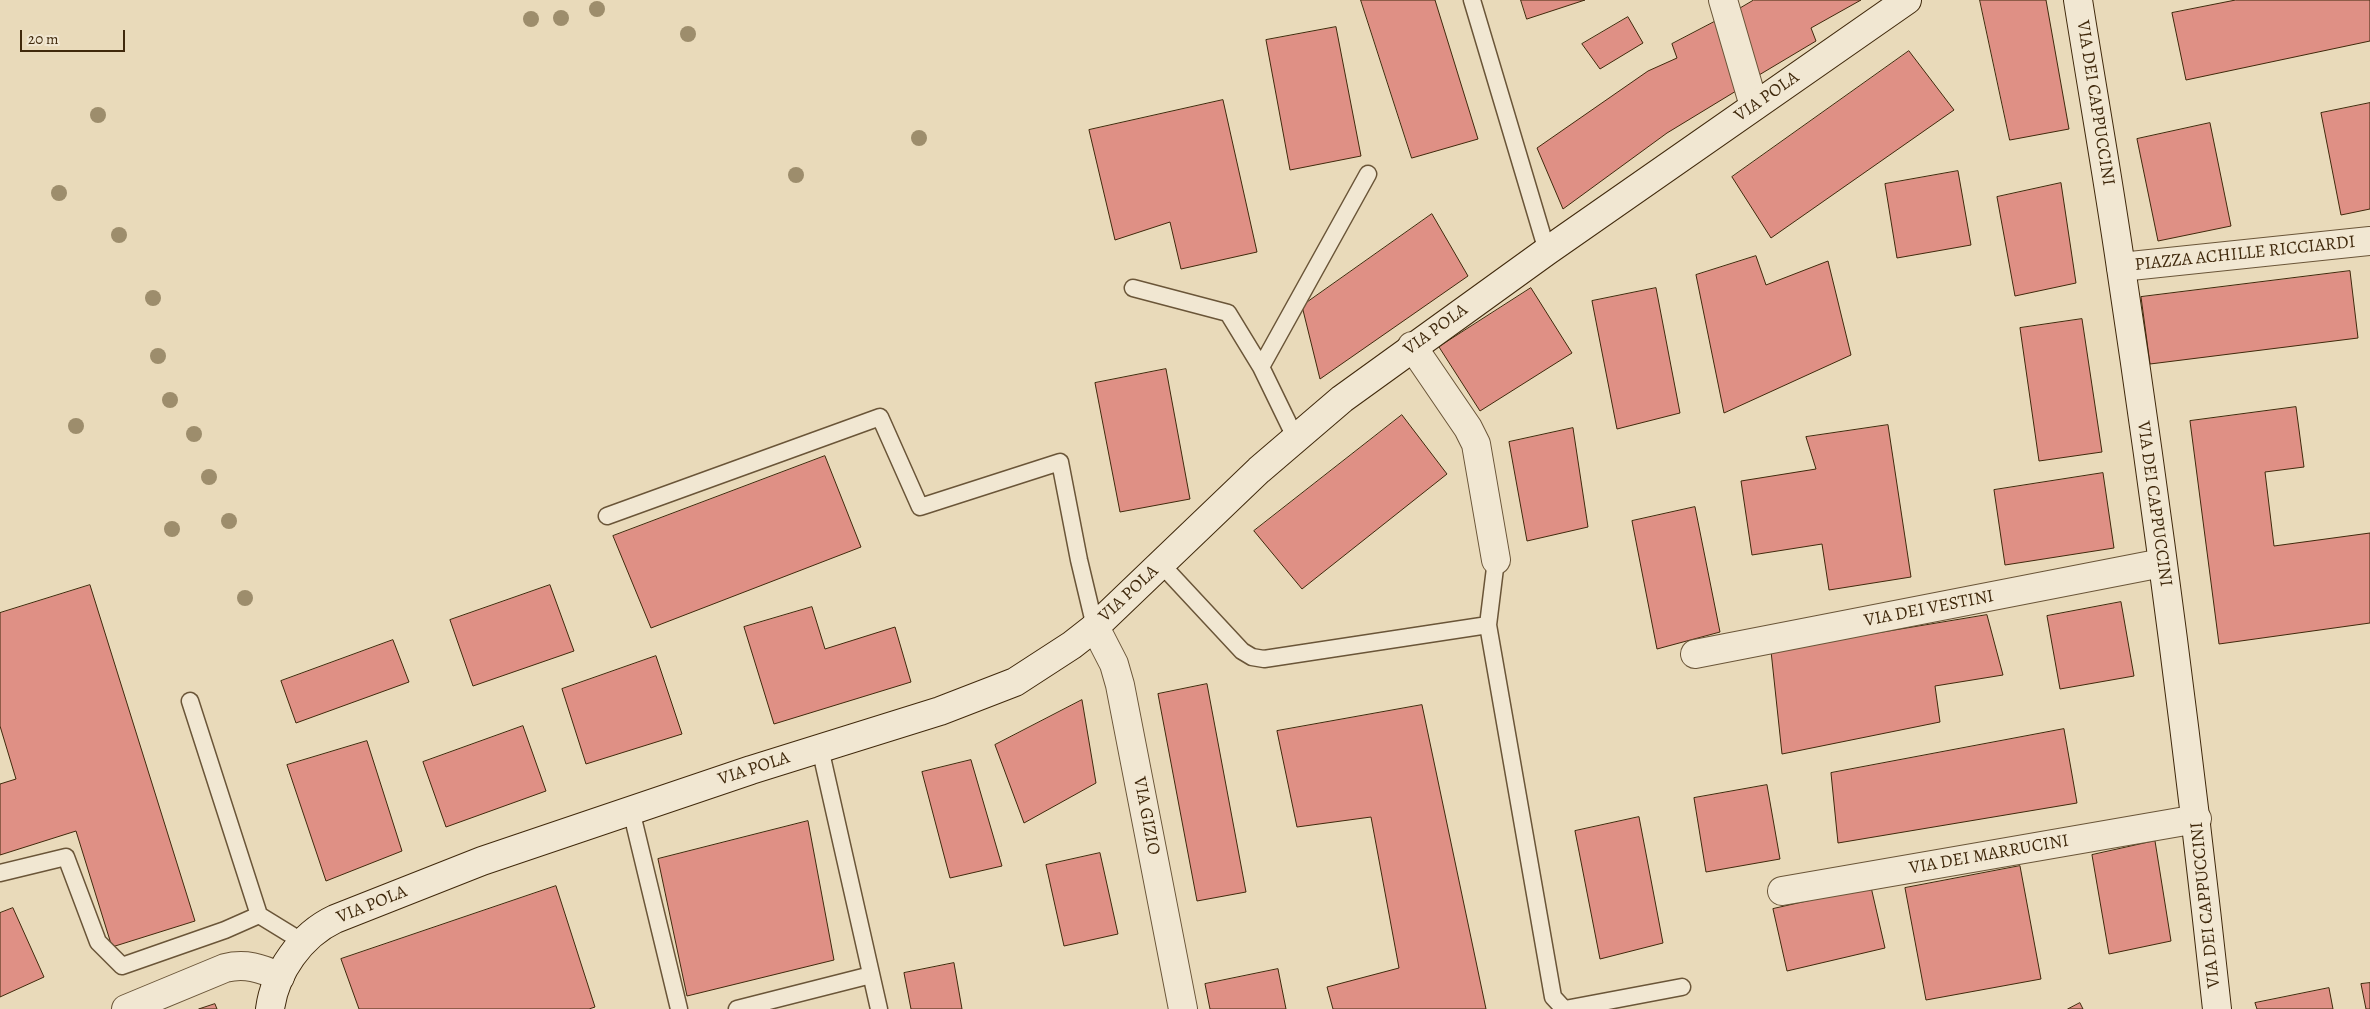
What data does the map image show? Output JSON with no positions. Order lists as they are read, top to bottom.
{
  "streets": {
    "street": [
      "VIA POLA",
      "VIA DEI CAPPUCCINI",
      "PIAZZA ACHILLE RICCIARDI",
      "VIA DEI VESTINI",
      "VIA GIZIO",
      "VIA DEI MARRUCINI"
    ]
  },
  "crossings": [
    ["VIA POLA", "VIA GIZIO"],
    ["VIA DEI CAPPUCCINI", "PIAZZA ACHILLE RICCIARDI"],
    ["VIA DEI CAPPUCCINI", "VIA DEI VESTINI"],
    ["VIA DEI CAPPUCCINI", "VIA DEI MARRUCINI"]
  ],
  "scale_bar": "20 m"
}
